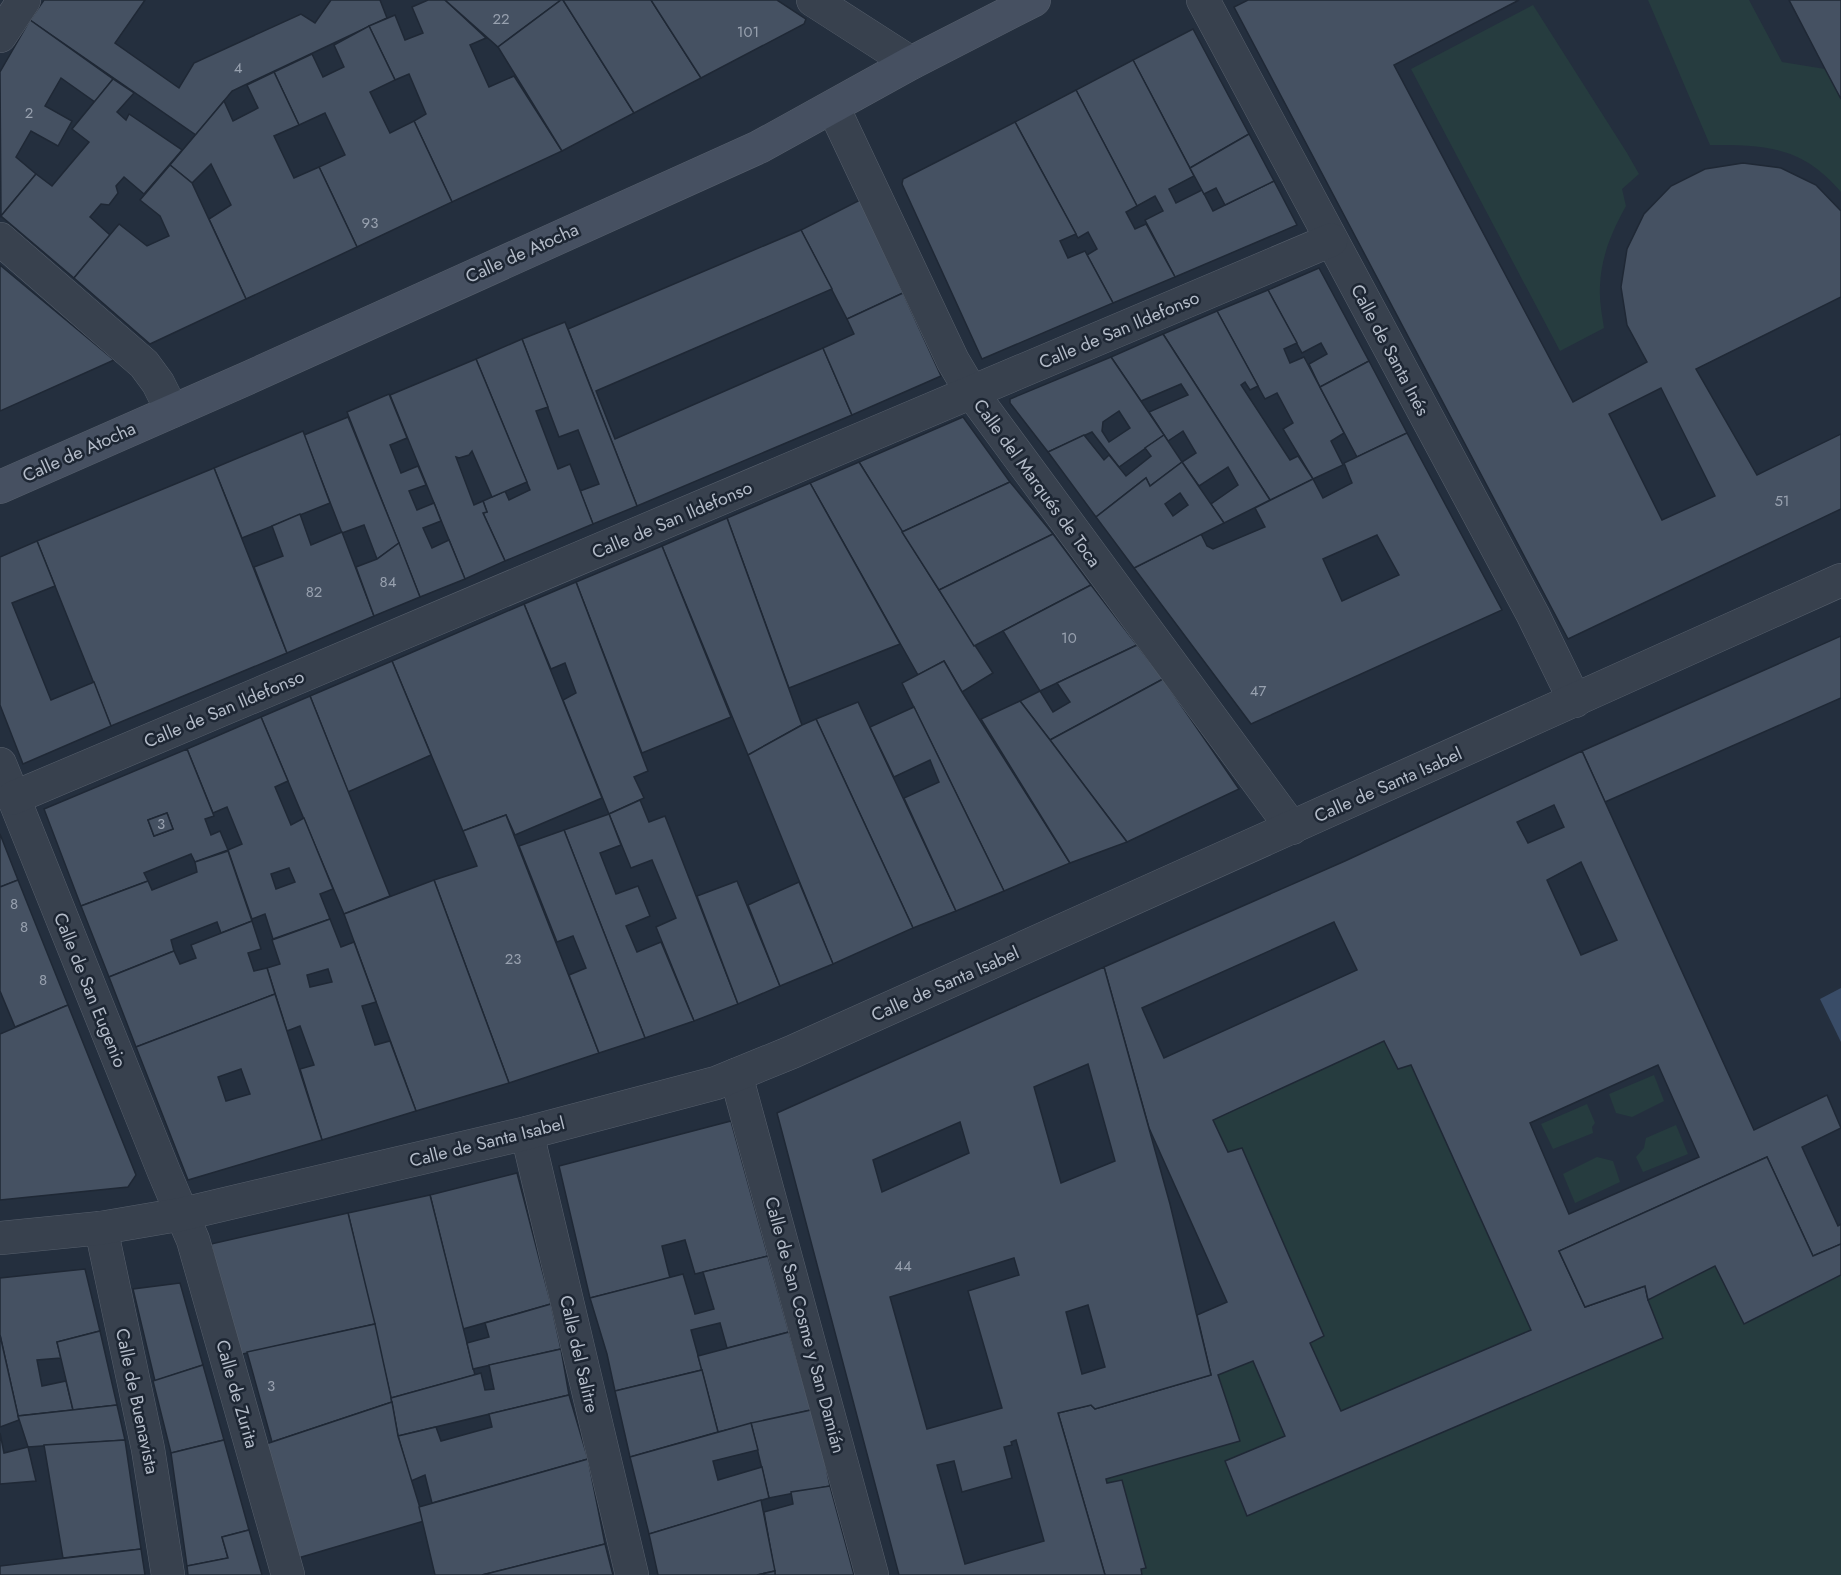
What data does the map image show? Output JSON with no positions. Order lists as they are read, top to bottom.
{
  "streets": {
    "street": [
      "Calle de Atocha",
      "Calle de San Ildefonso",
      "Calle de Santa Inés",
      "Calle del Marqués de Toca",
      "Calle de Santa Isabel",
      "Calle de San Eugenio",
      "Calle de San Cosme y San Damián",
      "Calle del Salitre",
      "Calle de Zurita",
      "Calle de Buenavista"
    ]
  },
  "crossings": [
    ["Calle de Atocha", "Calle del Marqués de Toca"],
    ["Calle de San Ildefonso", "Calle de Santa Inés"],
    ["Calle de San Ildefonso", "Calle del Marqués de Toca"],
    ["Calle de San Ildefonso", "Calle de San Eugenio"],
    ["Calle de Santa Inés", "Calle de Santa Isabel"],
    ["Calle del Marqués de Toca", "Calle de Santa Isabel"],
    ["Calle de Santa Isabel", "Calle de San Eugenio"],
    ["Calle de Santa Isabel", "Calle de San Cosme y San Damián"],
    ["Calle de Santa Isabel", "Calle del Salitre"],
    ["Calle de Santa Isabel", "Calle de Zurita"],
    ["Calle de Santa Isabel", "Calle de Buenavista"],
    ["Calle de San Eugenio", "Calle de Zurita"]
  ],
  "house_numbers": [
    "22",
    "101",
    "4",
    "2",
    "93",
    "51",
    "84",
    "82",
    "10",
    "47",
    "3",
    "8",
    "8",
    "23",
    "8",
    "44",
    "3"
  ]
}
